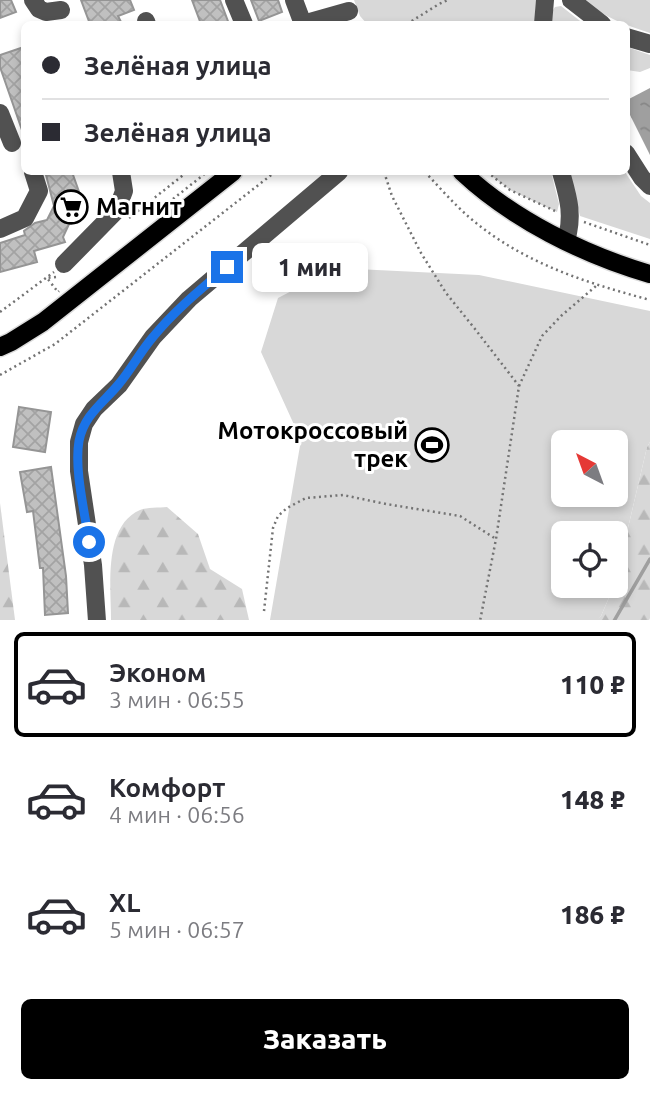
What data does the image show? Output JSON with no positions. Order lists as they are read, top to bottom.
{
  "places": {
    "supermarket": ["Магнит"],
    "sports": ["Мотокроссовый трек"]
  },
  "north": "top left",
  "page": {
    "banner": ["Зелёная улица", "Зелёная улица"],
    "bubble": "1 мин",
    "list": [
      {
        "name": "Эконом",
        "note": "3 мин · 06:55",
        "value": "110 ₽"
      },
      {
        "name": "Комфорт",
        "note": "4 мин · 06:56",
        "value": "148 ₽"
      },
      {
        "name": "XL",
        "note": "5 мин · 06:57",
        "value": "186 ₽"
      }
    ],
    "buttons": "Заказать"
  }
}
